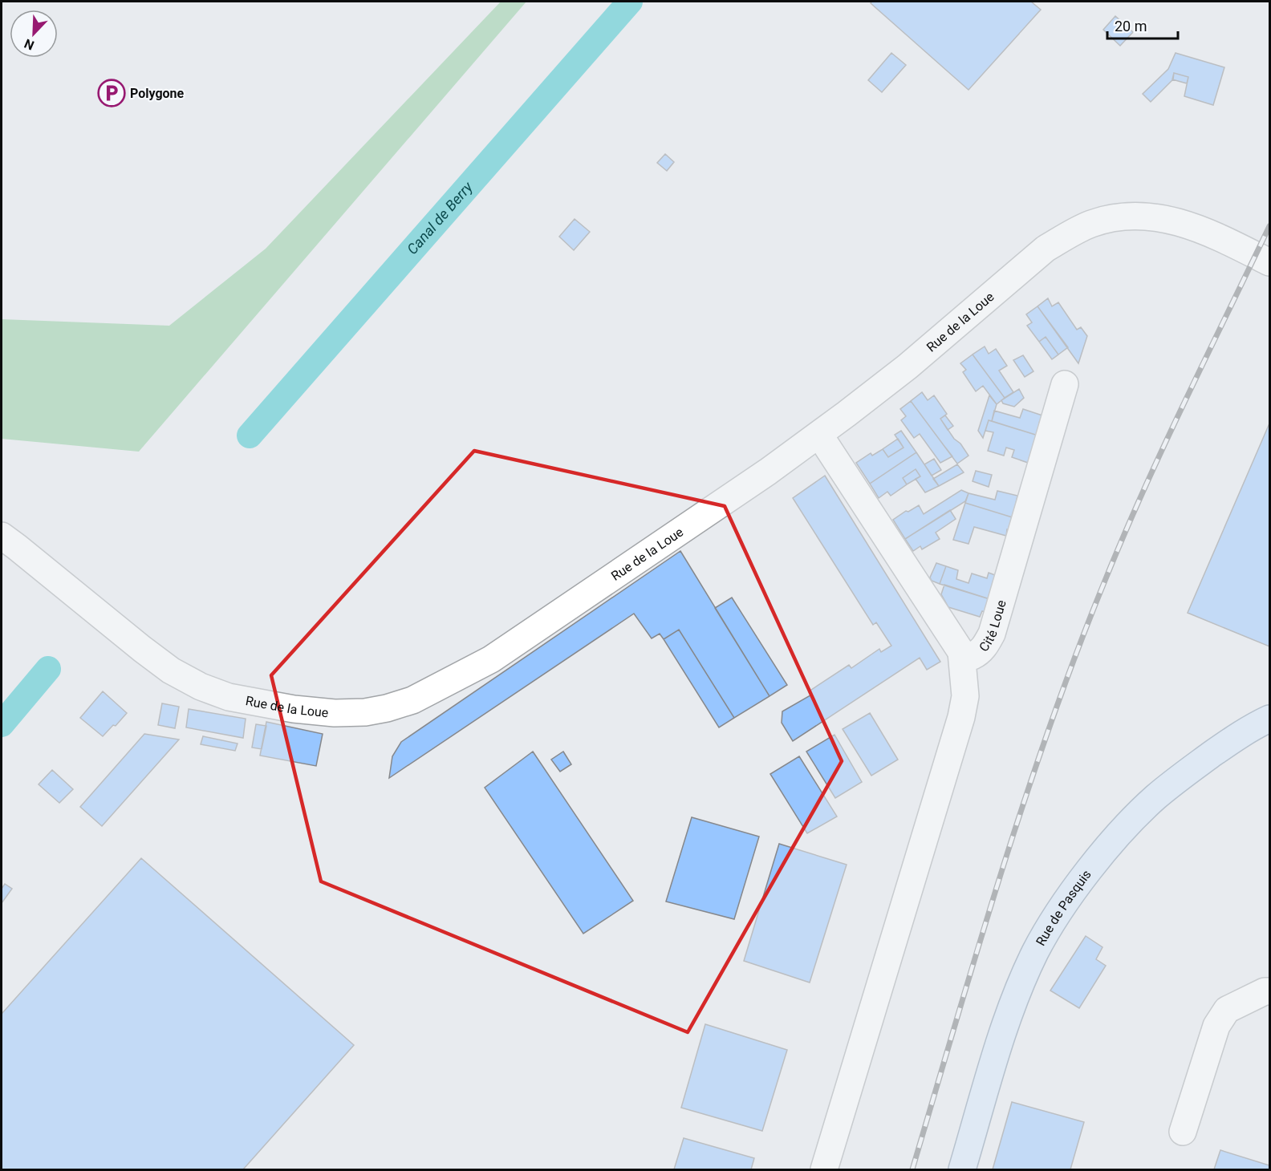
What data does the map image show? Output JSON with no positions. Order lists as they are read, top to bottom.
{
  "streets": {
    "main road": ["Rue de Pasquis"],
    "street": ["Rue de la Loue", "Cité Loue"]
  },
  "crossings": [
    ["Rue de la Loue", "Cité Loue"]
  ],
  "water": ["Canal de Berry"],
  "places": {
    "parking": ["Polygone"]
  },
  "scale_bar": "20 m",
  "north": "bottom left"
}
